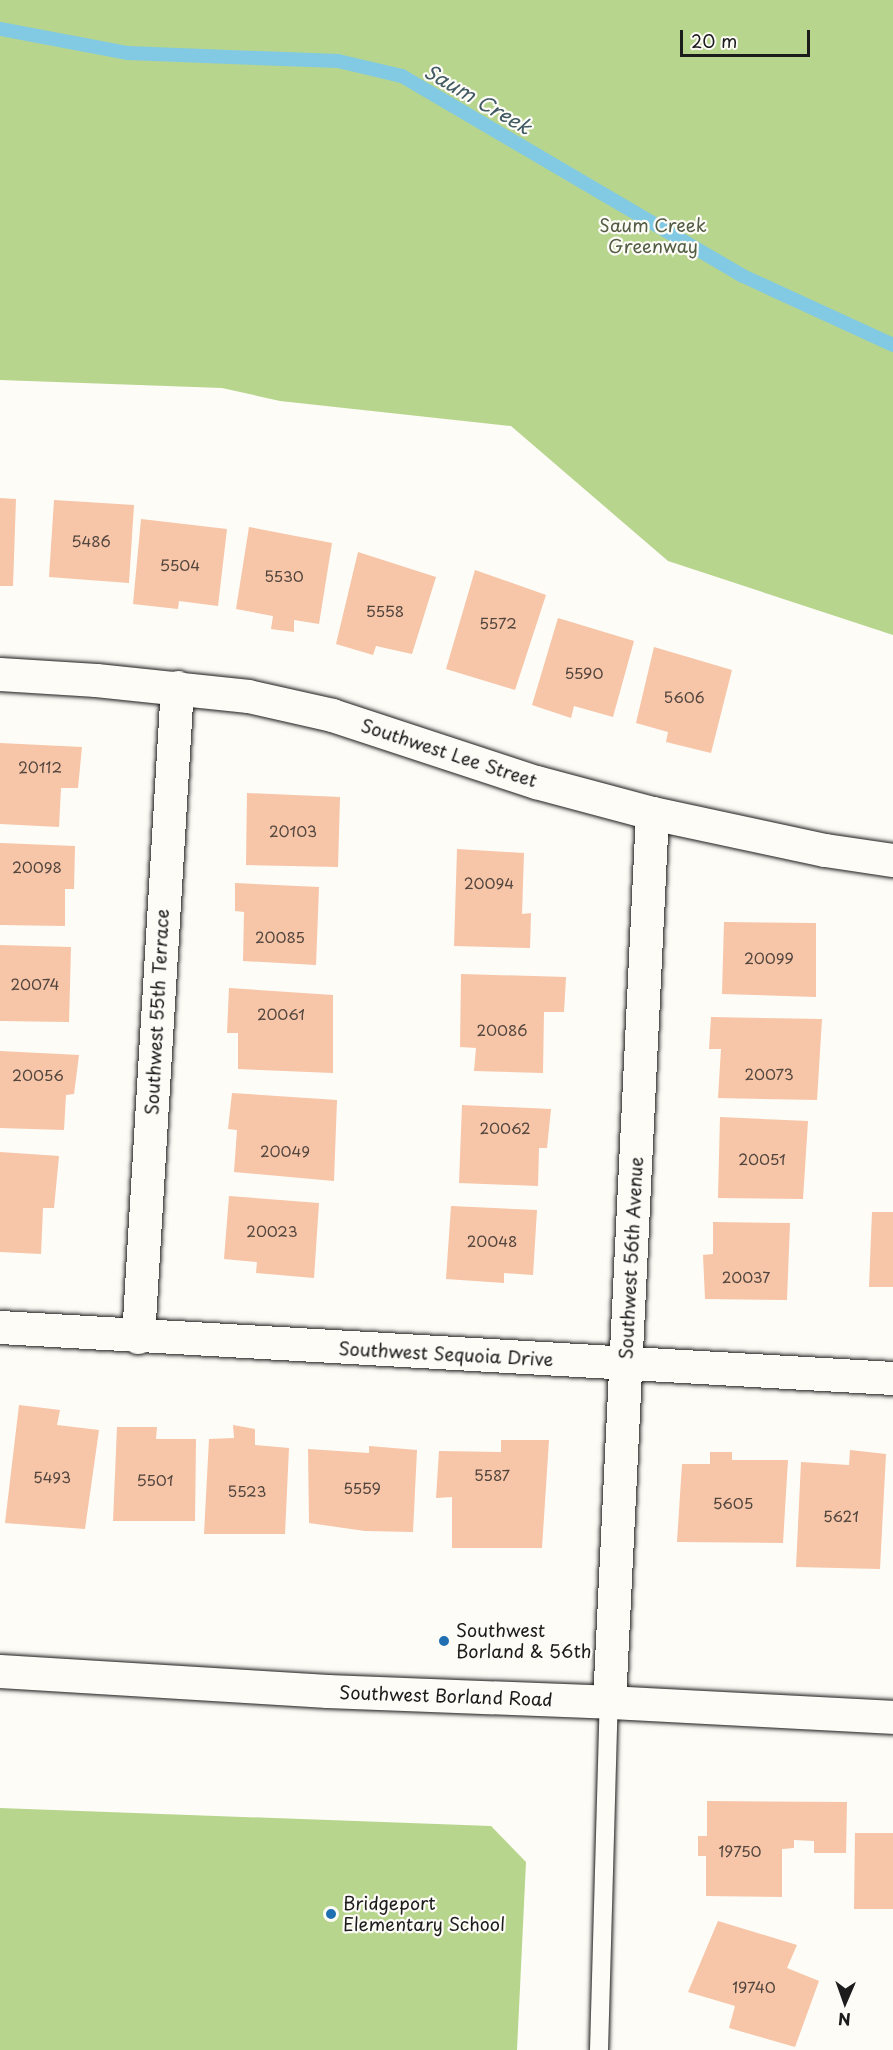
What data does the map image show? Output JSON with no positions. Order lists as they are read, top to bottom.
{
  "streets": {
    "street": [
      "Southwest Lee Street",
      "Southwest 55th Terrace",
      "Southwest 56th Avenue",
      "Southwest Sequoia Drive",
      "Southwest Borland Road"
    ]
  },
  "crossings": [
    ["Southwest Lee Street", "Southwest 55th Terrace"],
    ["Southwest Lee Street", "Southwest 56th Avenue"],
    ["Southwest 55th Terrace", "Southwest Sequoia Drive"],
    ["Southwest 56th Avenue", "Southwest Sequoia Drive"],
    ["Southwest 56th Avenue", "Southwest Borland Road"]
  ],
  "water": ["Saum Creek"],
  "parks": ["Saum Creek Greenway"],
  "places": ["Southwest Borland & 56th", "Bridgeport Elementary School"],
  "house_numbers": [
    "5486",
    "5504",
    "5530",
    "5558",
    "5572",
    "5590",
    "5606",
    "20112",
    "20103",
    "20098",
    "20094",
    "20085",
    "20099",
    "20074",
    "20061",
    "20086",
    "20073",
    "20056",
    "20062",
    "20049",
    "20051",
    "20023",
    "20048",
    "20037",
    "5587",
    "5493",
    "5501",
    "5559",
    "5523",
    "5605",
    "5621",
    "19750",
    "19740"
  ],
  "scale_bar": "20 m",
  "north": "bottom"
}
